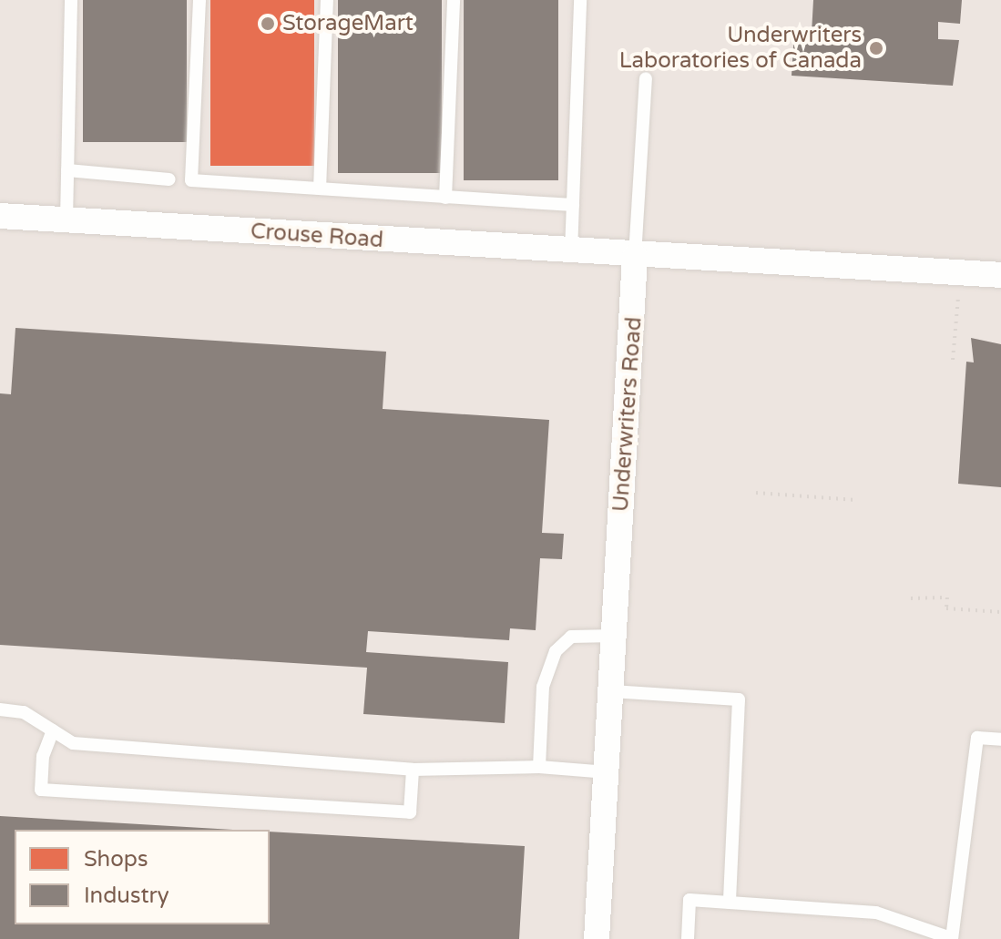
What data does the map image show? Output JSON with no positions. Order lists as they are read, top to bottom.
{
  "streets": {
    "street": ["Crouse Road", "Underwriters Road"]
  },
  "crossings": [
    ["Crouse Road", "Underwriters Road"]
  ],
  "places": ["StorageMart", "Underwriters Laboratories of Canada"],
  "legend": ["Shops", "Industry"]
}
